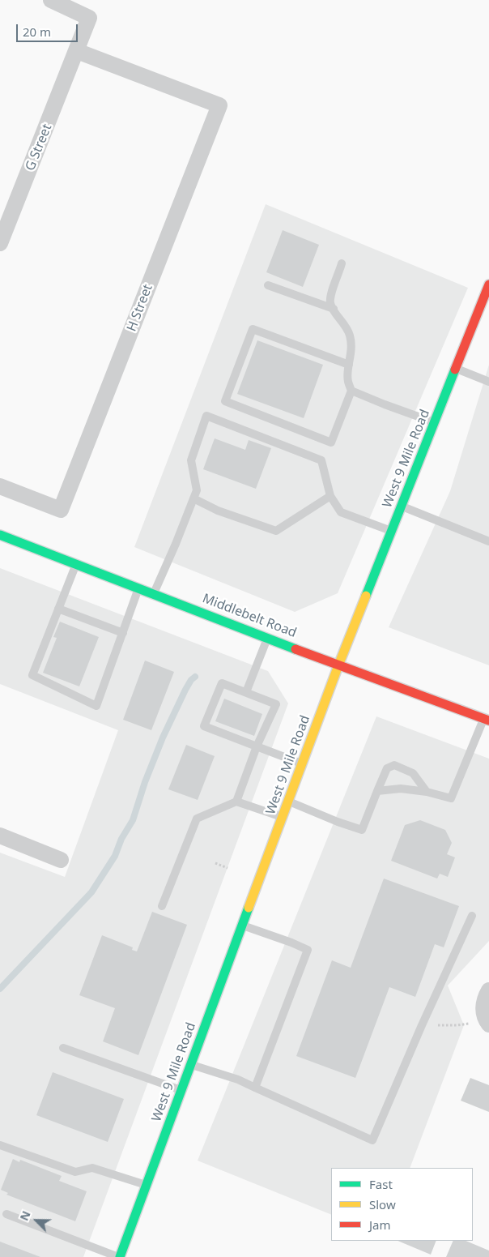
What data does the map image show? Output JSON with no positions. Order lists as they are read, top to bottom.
{
  "streets": {
    "street": [
      "G Street",
      "H Street",
      "West 9 Mile Road",
      "Middlebelt Road"
    ]
  },
  "crossings": [
    ["G Street", "H Street"],
    ["West 9 Mile Road", "Middlebelt Road"]
  ],
  "legend": ["Fast", "Slow", "Jam"],
  "scale_bar": "20 m",
  "north": "top left"
}
